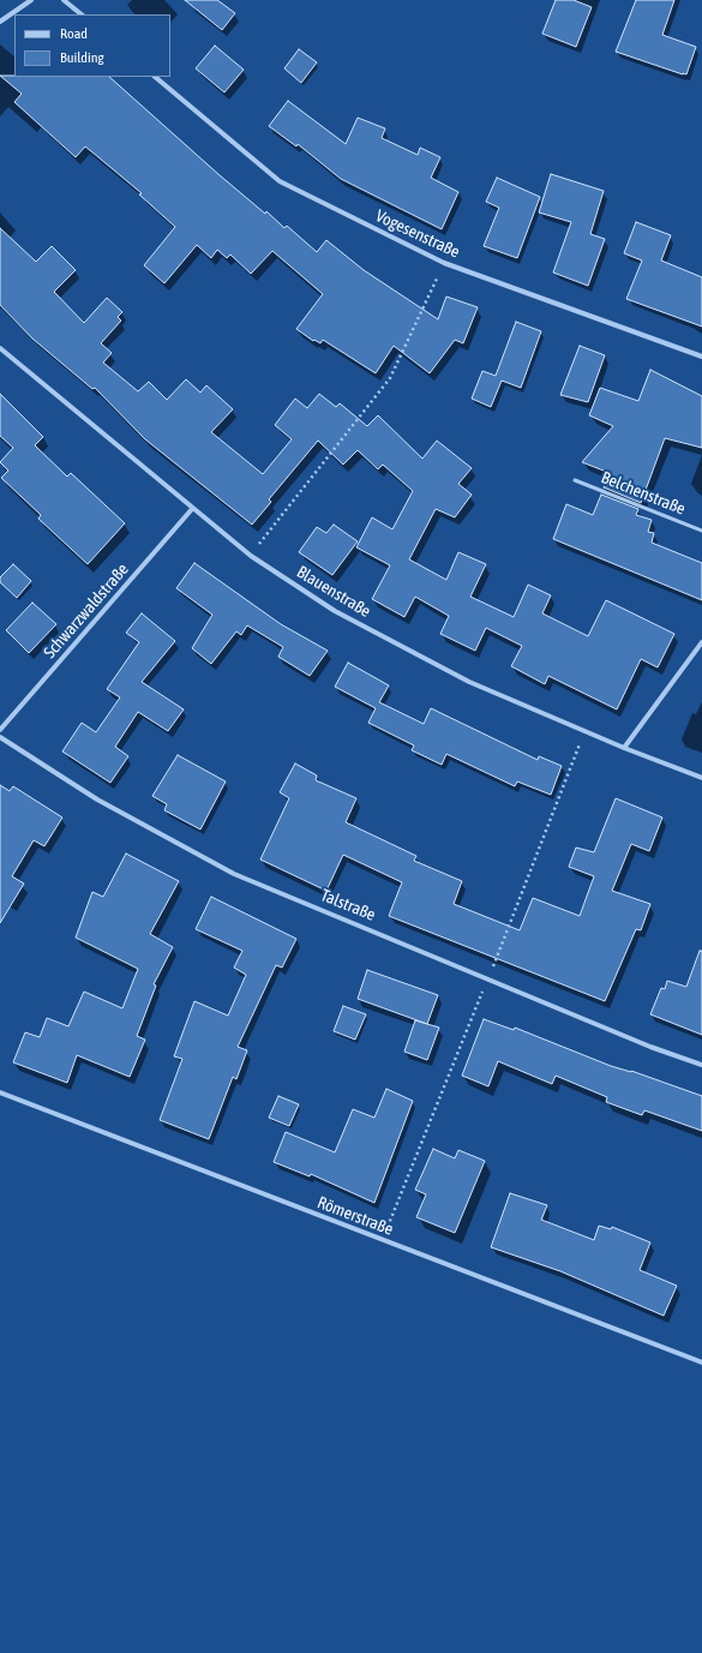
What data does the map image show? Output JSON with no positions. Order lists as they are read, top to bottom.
{
  "streets": {
    "street": [
      "Vogesenstraße",
      "Blauenstraße",
      "Schwarzwaldstraße",
      "Talstraße",
      "Römerstraße"
    ],
    "lane": ["Belchenstraße"]
  },
  "crossings": [
    ["Blauenstraße", "Schwarzwaldstraße"]
  ],
  "legend": ["Road", "Building"]
}
